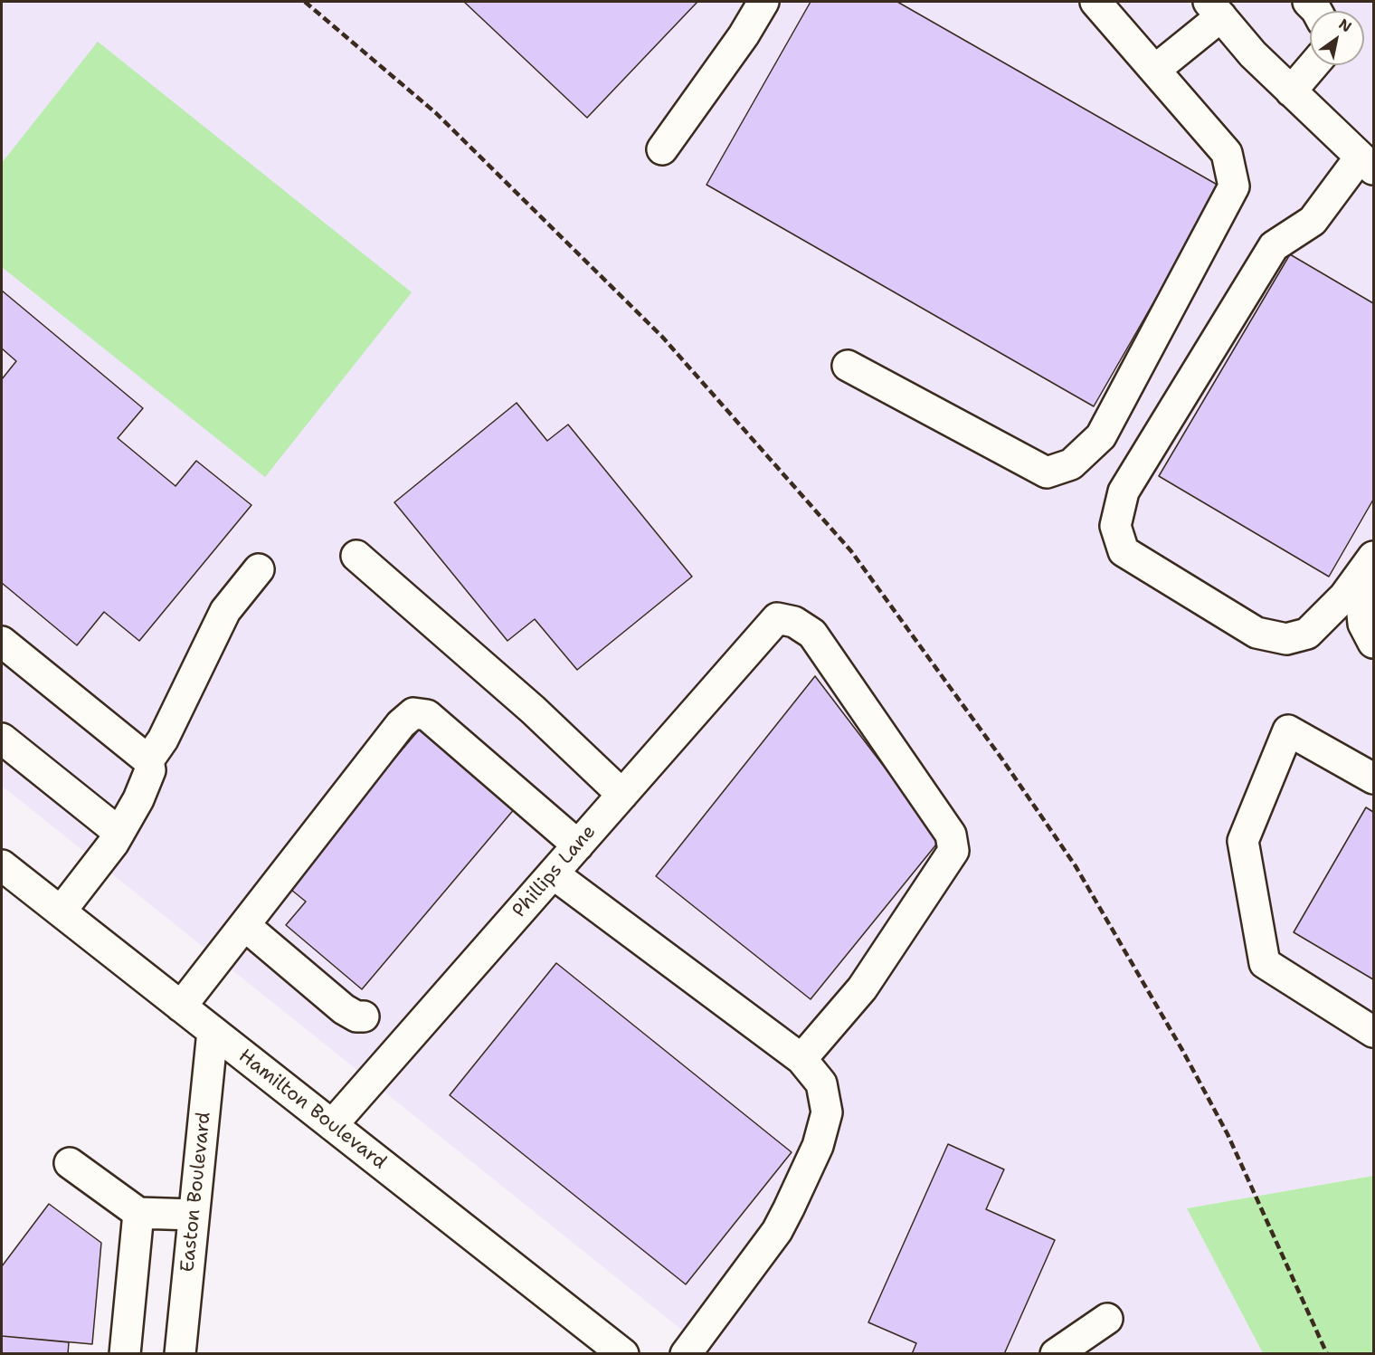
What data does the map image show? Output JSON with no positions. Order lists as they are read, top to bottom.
{
  "streets": {
    "street": ["Phillips Lane", "Hamilton Boulevard", "Easton Boulevard"]
  },
  "crossings": [
    ["Phillips Lane", "Hamilton Boulevard"],
    ["Hamilton Boulevard", "Easton Boulevard"]
  ],
  "north": "top right"
}
